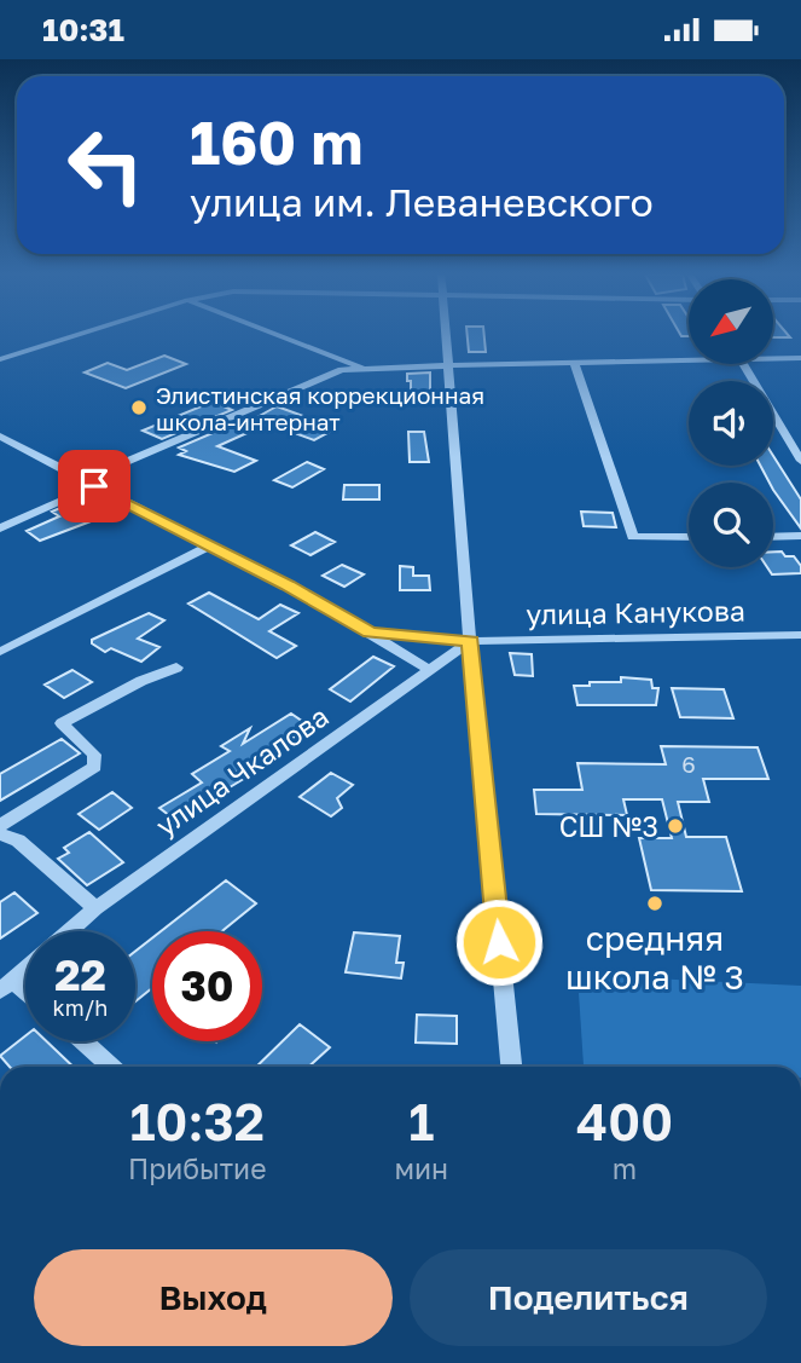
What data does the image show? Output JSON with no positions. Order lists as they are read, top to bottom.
{
  "streets": {
    "street": ["улица Канукова", "улица Чкалова"]
  },
  "crossings": [
    ["улица Канукова", "улица Чкалова"]
  ],
  "places": ["Элистинская коррекционная школа-интернат", "СШ №3", "средняя школа № 3"],
  "house_numbers": ["6"],
  "north": "bottom left",
  "page": {
    "status": "10:31",
    "turn": ["160 m", "улица им. Леваневского"],
    "speed": "22 km/h",
    "limit": "30",
    "eta": [
      "10:32",
      "Прибытие",
      "1",
      "мин",
      "400",
      "m"
    ],
    "buttons": ["Выход", "Поделиться"]
  }
}
